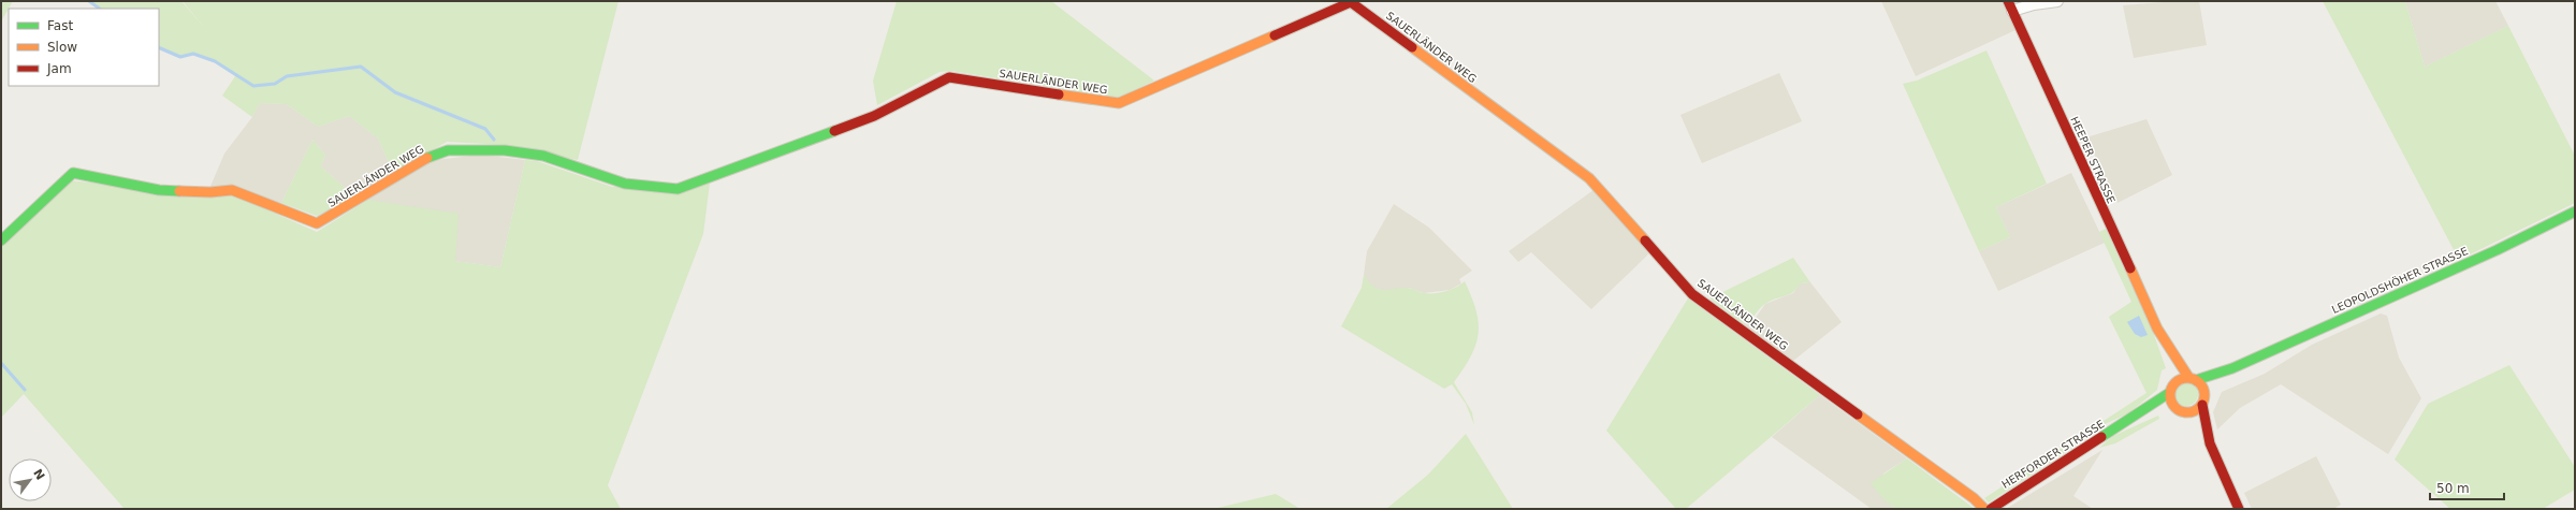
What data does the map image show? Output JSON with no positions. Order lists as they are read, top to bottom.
{
  "streets": {
    "street": [
      "SAUERLÄNDER WEG",
      "HEEPER STRASSE",
      "LEOPOLDSHÖHER STRASSE",
      "HERFORDER STRASSE"
    ]
  },
  "crossings": [
    ["HEEPER STRASSE", "LEOPOLDSHÖHER STRASSE"],
    ["HEEPER STRASSE", "HERFORDER STRASSE"],
    ["LEOPOLDSHÖHER STRASSE", "HERFORDER STRASSE"]
  ],
  "legend": ["Fast", "Slow", "Jam"],
  "scale_bar": "50 m",
  "north": "top right"
}
